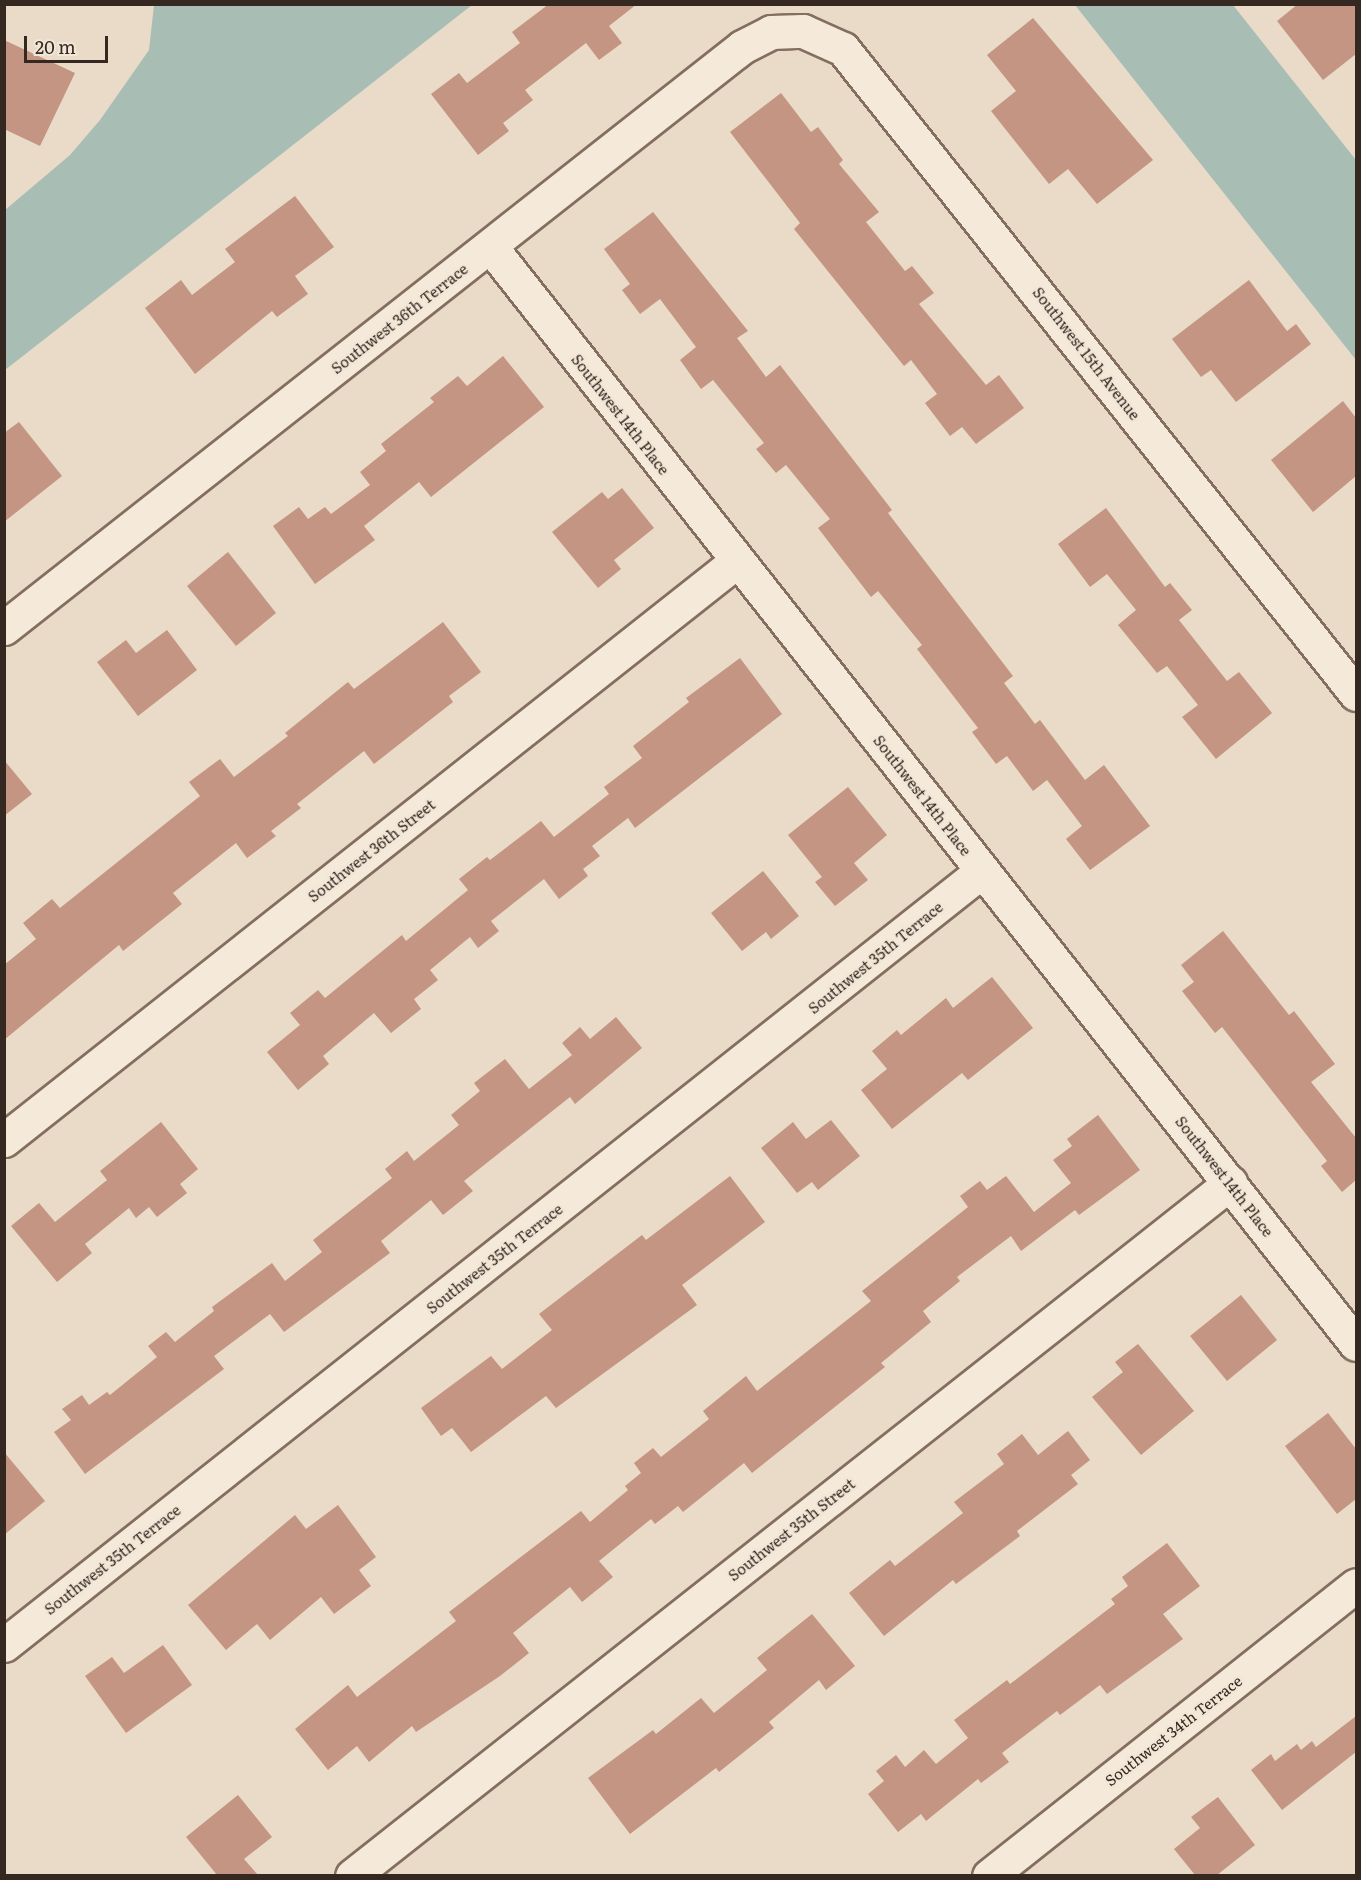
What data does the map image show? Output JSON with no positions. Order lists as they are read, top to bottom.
{
  "streets": {
    "street": [
      "Southwest 36th Terrace",
      "Southwest 15th Avenue",
      "Southwest 14th Place",
      "Southwest 36th Street",
      "Southwest 35th Terrace",
      "Southwest 35th Street",
      "Southwest 34th Terrace"
    ]
  },
  "crossings": [
    ["Southwest 36th Terrace", "Southwest 15th Avenue"],
    ["Southwest 36th Terrace", "Southwest 14th Place"],
    ["Southwest 14th Place", "Southwest 36th Street"],
    ["Southwest 14th Place", "Southwest 35th Terrace"],
    ["Southwest 14th Place", "Southwest 35th Street"]
  ],
  "scale_bar": "20 m"
}
